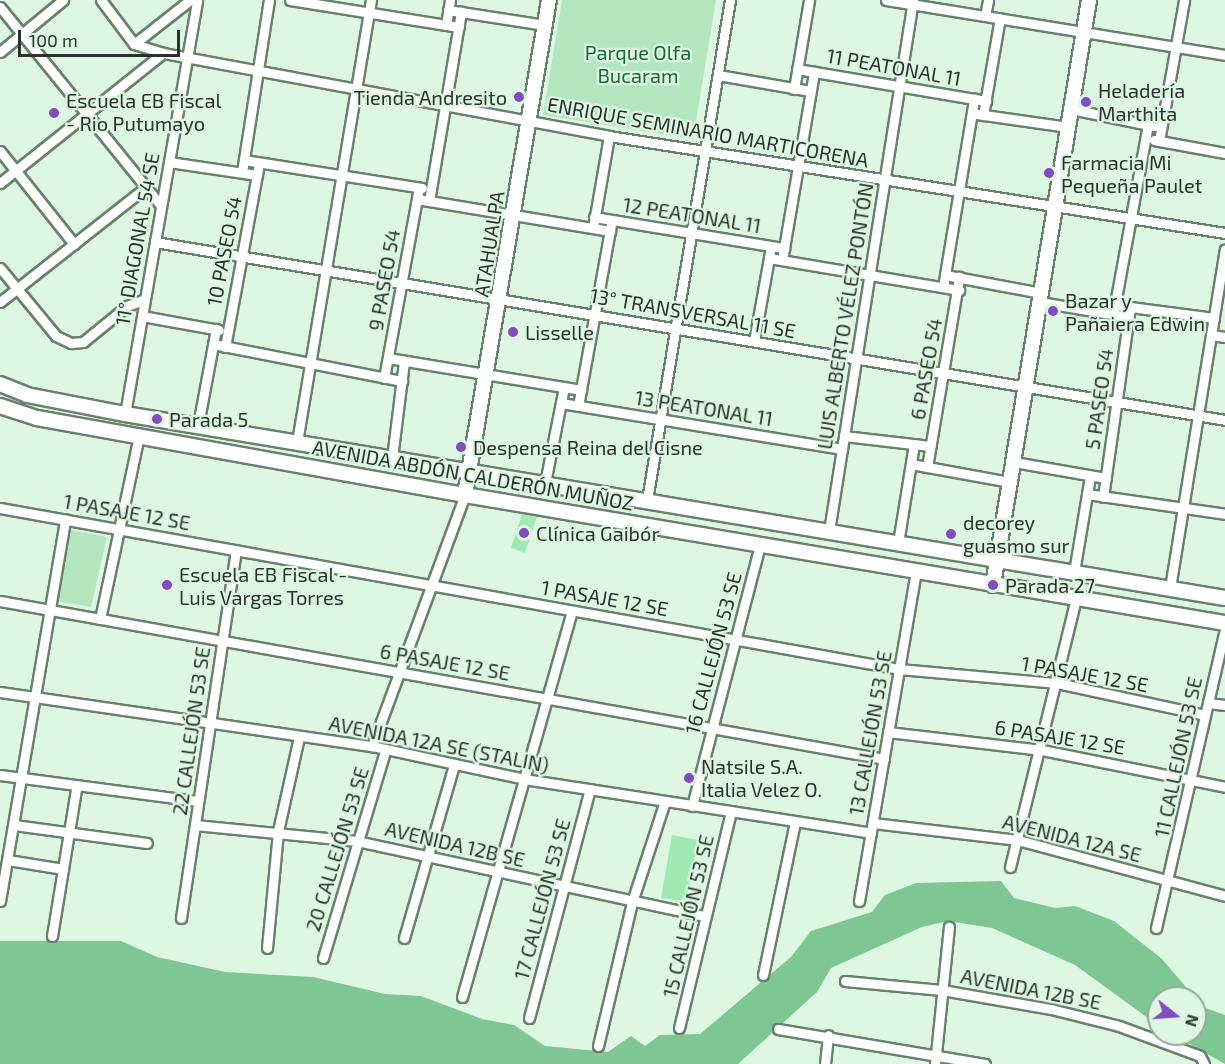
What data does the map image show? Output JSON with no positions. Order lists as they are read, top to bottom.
{
  "streets": {
    "main road": ["ATAHUALPA", "AVENIDA ABDÓN CALDERÓN MUÑOZ"],
    "street": [
      "11 PEATONAL 11",
      "ENRIQUE SEMINARIO MARTICORENA",
      "12 PEATONAL 11",
      "11° DIAGONAL 54 SE",
      "10 PASEO 54",
      "9 PASEO 54",
      "13° TRANSVERSAL 11 SE",
      "LUIS ALBERTO VÉLEZ PONTÓN",
      "6 PASEO 54",
      "5 PASEO 54",
      "13 PEATONAL 11",
      "1 PASAJE 12 SE",
      "16 CALLEJÓN 53 SE",
      "6 PASAJE 12 SE",
      "22 CALLEJÓN 53 SE",
      "13 CALLEJÓN 53 SE",
      "AVENIDA 12A SE (STALIN)",
      "11 CALLEJÓN 53 SE",
      "AVENIDA 12A SE",
      "AVENIDA 12B SE",
      "20 CALLEJÓN 53 SE",
      "17 CALLEJÓN 53 SE",
      "15 CALLEJÓN 53 SE"
    ]
  },
  "crossings": [
    ["11 PEATONAL 11", "LUIS ALBERTO VÉLEZ PONTÓN"],
    ["ENRIQUE SEMINARIO MARTICORENA", "11° DIAGONAL 54 SE"],
    ["ENRIQUE SEMINARIO MARTICORENA", "ATAHUALPA"],
    ["ENRIQUE SEMINARIO MARTICORENA", "10 PASEO 54"],
    ["ENRIQUE SEMINARIO MARTICORENA", "LUIS ALBERTO VÉLEZ PONTÓN"],
    ["12 PEATONAL 11", "ATAHUALPA"],
    ["12 PEATONAL 11", "9 PASEO 54"],
    ["12 PEATONAL 11", "LUIS ALBERTO VÉLEZ PONTÓN"],
    ["12 PEATONAL 11", "6 PASEO 54"],
    ["11° DIAGONAL 54 SE", "13° TRANSVERSAL 11 SE"],
    ["11° DIAGONAL 54 SE", "AVENIDA ABDÓN CALDERÓN MUÑOZ"],
    ["ATAHUALPA", "13° TRANSVERSAL 11 SE"],
    ["ATAHUALPA", "AVENIDA ABDÓN CALDERÓN MUÑOZ"],
    ["ATAHUALPA", "20 CALLEJÓN 53 SE"],
    ["10 PASEO 54", "13° TRANSVERSAL 11 SE"],
    ["10 PASEO 54", "AVENIDA ABDÓN CALDERÓN MUÑOZ"],
    ["9 PASEO 54", "13° TRANSVERSAL 11 SE"],
    ["13° TRANSVERSAL 11 SE", "LUIS ALBERTO VÉLEZ PONTÓN"],
    ["13° TRANSVERSAL 11 SE", "6 PASEO 54"],
    ["13° TRANSVERSAL 11 SE", "5 PASEO 54"],
    ["LUIS ALBERTO VÉLEZ PONTÓN", "13 PEATONAL 11"],
    ["LUIS ALBERTO VÉLEZ PONTÓN", "AVENIDA ABDÓN CALDERÓN MUÑOZ"],
    ["6 PASEO 54", "AVENIDA ABDÓN CALDERÓN MUÑOZ"],
    ["5 PASEO 54", "AVENIDA ABDÓN CALDERÓN MUÑOZ"],
    ["AVENIDA ABDÓN CALDERÓN MUÑOZ", "16 CALLEJÓN 53 SE"],
    ["AVENIDA ABDÓN CALDERÓN MUÑOZ", "13 CALLEJÓN 53 SE"],
    ["AVENIDA ABDÓN CALDERÓN MUÑOZ", "20 CALLEJÓN 53 SE"],
    ["1 PASAJE 12 SE", "16 CALLEJÓN 53 SE"],
    ["1 PASAJE 12 SE", "22 CALLEJÓN 53 SE"],
    ["1 PASAJE 12 SE", "13 CALLEJÓN 53 SE"],
    ["1 PASAJE 12 SE", "11 CALLEJÓN 53 SE"],
    ["1 PASAJE 12 SE", "20 CALLEJÓN 53 SE"],
    ["16 CALLEJÓN 53 SE", "6 PASAJE 12 SE"],
    ["16 CALLEJÓN 53 SE", "AVENIDA 12A SE (STALIN)"],
    ["6 PASAJE 12 SE", "22 CALLEJÓN 53 SE"],
    ["6 PASAJE 12 SE", "13 CALLEJÓN 53 SE"],
    ["6 PASAJE 12 SE", "11 CALLEJÓN 53 SE"],
    ["6 PASAJE 12 SE", "20 CALLEJÓN 53 SE"],
    ["22 CALLEJÓN 53 SE", "AVENIDA 12A SE (STALIN)"],
    ["22 CALLEJÓN 53 SE", "AVENIDA 12B SE"],
    ["13 CALLEJÓN 53 SE", "AVENIDA 12A SE (STALIN)"],
    ["13 CALLEJÓN 53 SE", "AVENIDA 12A SE"],
    ["AVENIDA 12A SE (STALIN)", "20 CALLEJÓN 53 SE"],
    ["AVENIDA 12A SE (STALIN)", "17 CALLEJÓN 53 SE"],
    ["AVENIDA 12A SE (STALIN)", "15 CALLEJÓN 53 SE"],
    ["11 CALLEJÓN 53 SE", "AVENIDA 12A SE"],
    ["AVENIDA 12B SE", "20 CALLEJÓN 53 SE"],
    ["AVENIDA 12B SE", "17 CALLEJÓN 53 SE"],
    ["AVENIDA 12B SE", "15 CALLEJÓN 53 SE"]
  ],
  "parks": ["Parque Olfa Bucaram"],
  "places": [
    "Tienda Andresito",
    "Heladería Marthita",
    "Escuela EB Fiscal - Rio Putumayo",
    "Farmacia Mi Pequeña Paulet",
    "Bazar y Pañaiera Edwin",
    "Lisselle",
    "Parada 5",
    "Despensa Reina del Cisne",
    "Clínica Gaibór",
    "decorey guasmo sur",
    "Escuela EB Fiscal - Luis Vargas Torres",
    "Parada 27",
    "Natsile S.A. Italia Velez O."
  ],
  "scale_bar": "100 m",
  "north": "right"
}
